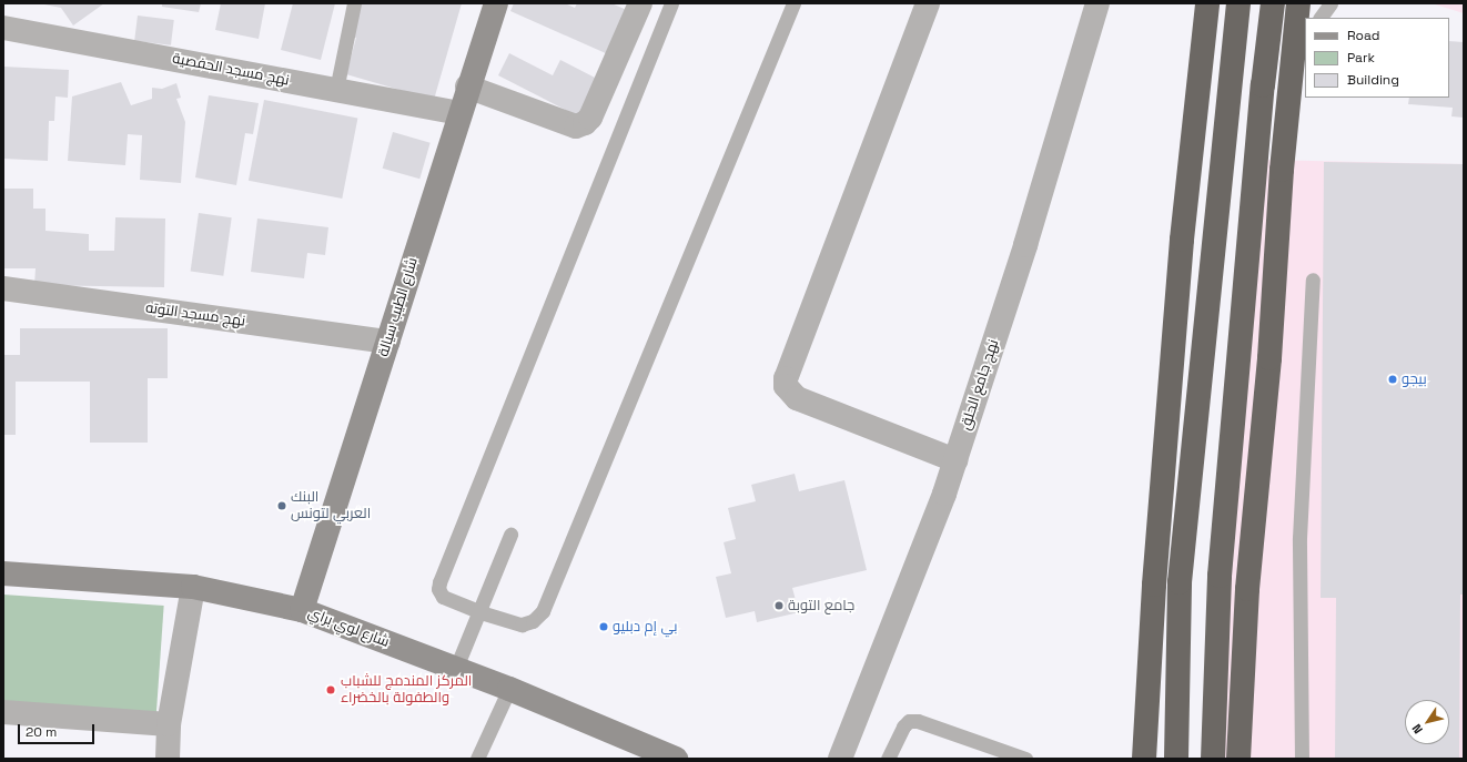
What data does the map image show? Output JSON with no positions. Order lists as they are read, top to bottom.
{
  "streets": {
    "street": [
      "نهج مسجد الحفصية",
      "شارع الطيب سيالة",
      "نهج مسجد التوته",
      "نهج جامع الحلق",
      "شارع لوي براي"
    ]
  },
  "crossings": [
    ["نهج مسجد الحفصية", "شارع الطيب سيالة"],
    ["شارع الطيب سيالة", "نهج مسجد التوته"],
    ["شارع الطيب سيالة", "شارع لوي براي"]
  ],
  "places": [
    "بيجو",
    "البنك العربي لتونس",
    "جامع التوبة",
    "بي إم دبليو",
    "المركز المندمج للشباب والطفولة بالخضراء"
  ],
  "legend": ["Road", "Park", "Building"],
  "scale_bar": "20 m",
  "north": "bottom left"
}
